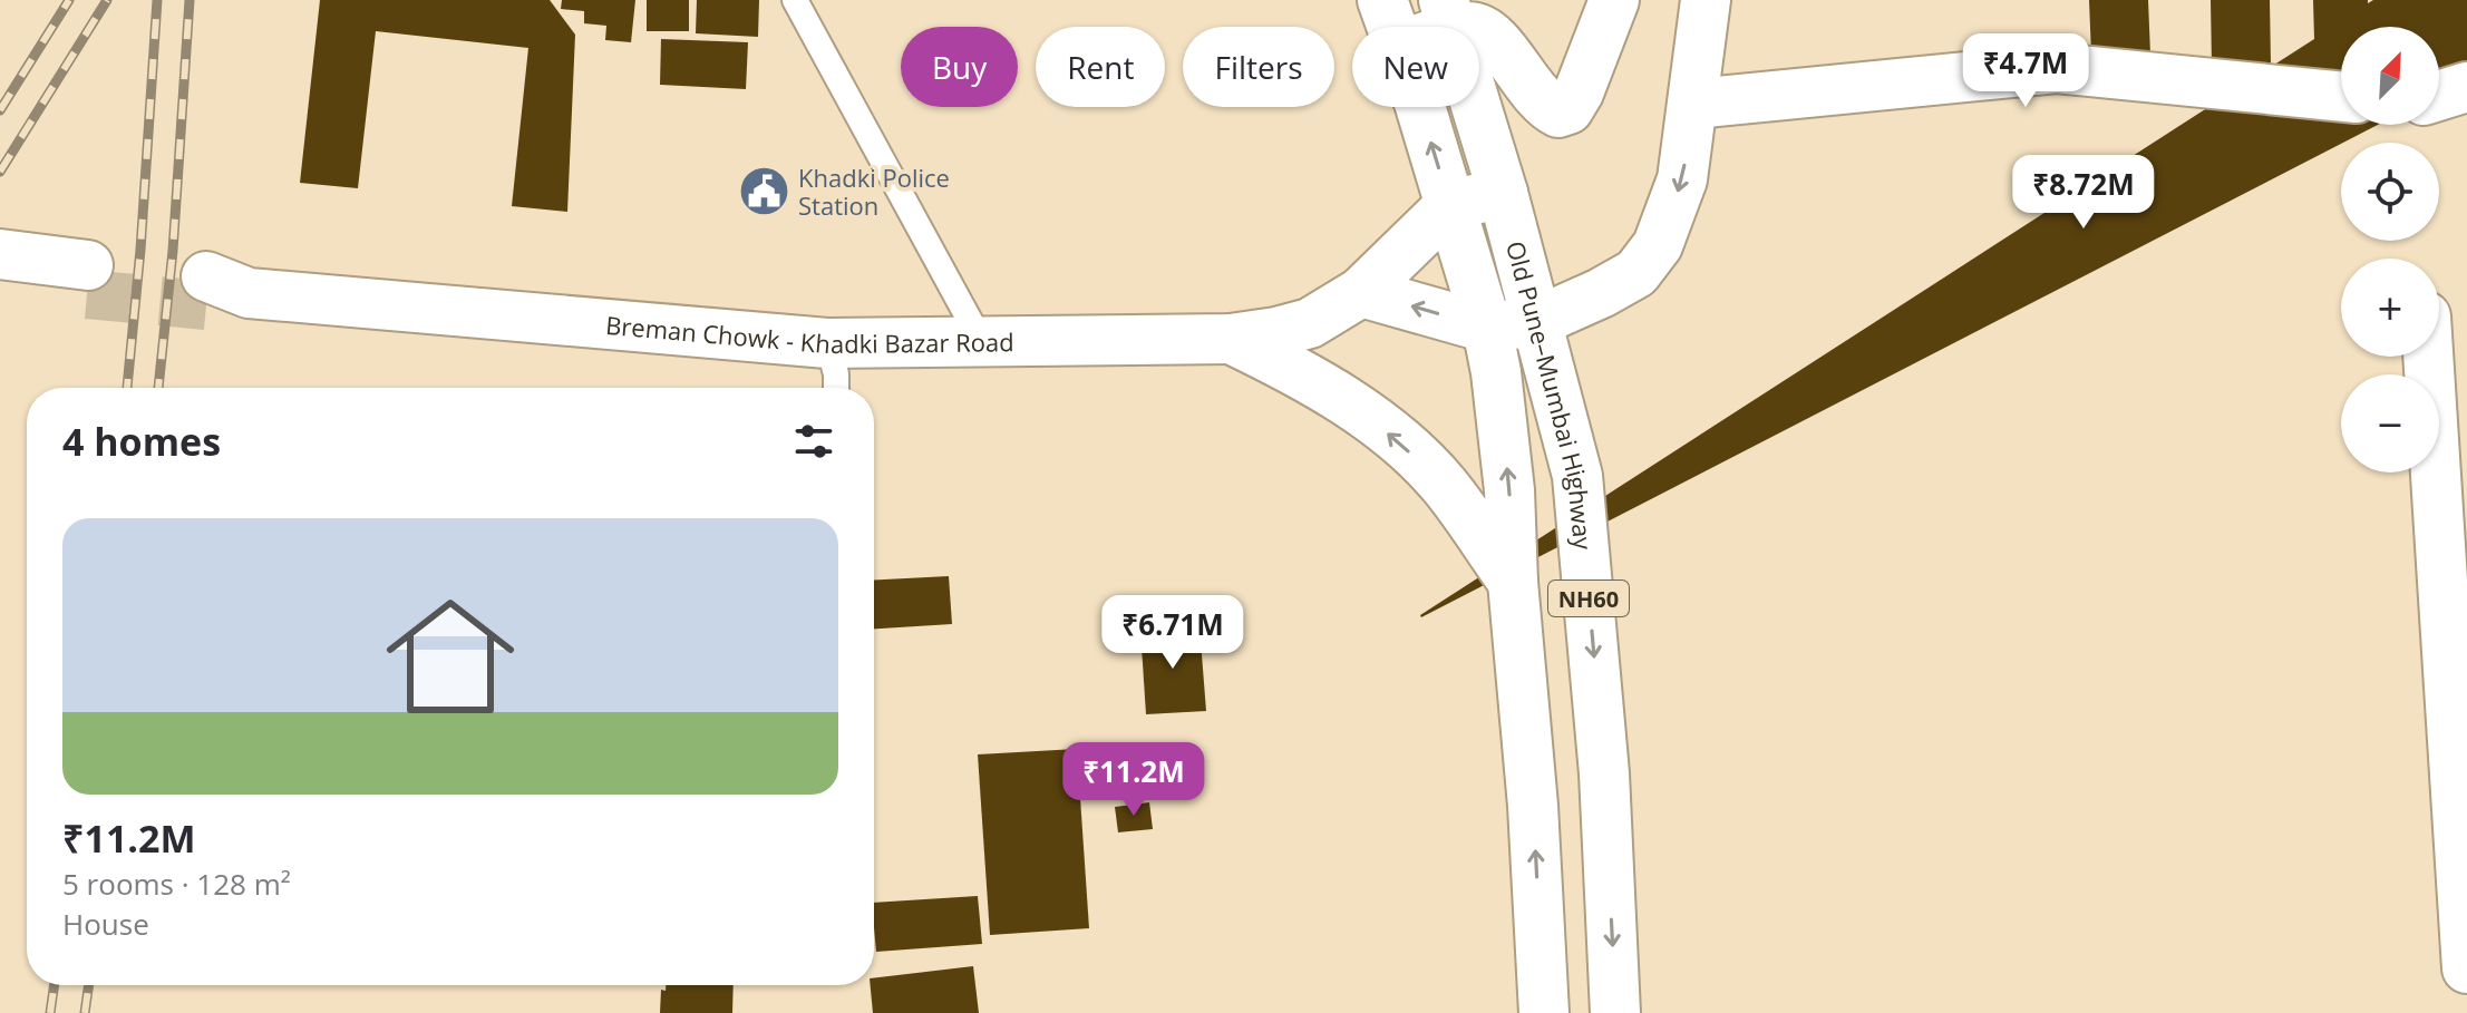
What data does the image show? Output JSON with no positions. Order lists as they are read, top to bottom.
{
  "streets": {
    "main road": ["Breman Chowk - Khadki Bazar Road", "Old Pune–Mumbai Highway", "NH60"]
  },
  "crossings": [
    ["Breman Chowk - Khadki Bazar Road", "Old Pune–Mumbai Highway"]
  ],
  "places": {
    "public building": ["Khadki Police Station"]
  },
  "north": "top right",
  "page": {
    "map_buttons": ["+", "−"],
    "chip": [
      "Buy",
      "Rent",
      "Filters",
      "New"
    ],
    "price": [
      "₹4.7M",
      "₹8.72M",
      "₹6.71M",
      "₹11.2M"
    ],
    "heading": "4 homes",
    "list": [
      {
        "name": "₹11.2M",
        "note": "5 rooms · 128 m² · House"
      }
    ]
  }
}
